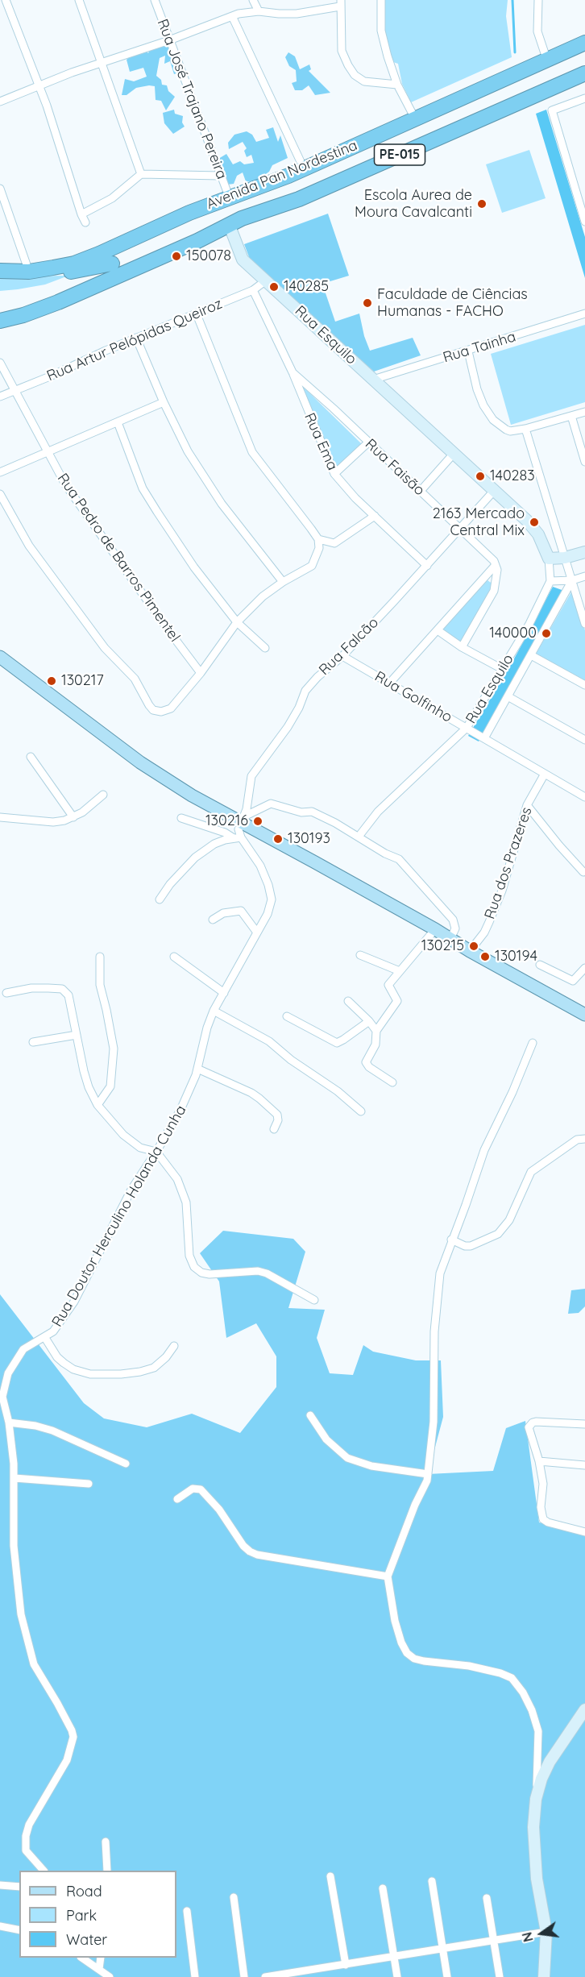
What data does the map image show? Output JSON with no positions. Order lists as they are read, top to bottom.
{
  "streets": {
    "highway": ["PE-015", "Avenida Pan Nordestina"],
    "street": [
      "Rua José Trajano Pereira",
      "Rua Esquilo",
      "Rua Artur Pelópidas Queiroz",
      "Rua Tainha",
      "Rua Ema",
      "Rua Faisão",
      "Rua Pedro de Barros Pimentel",
      "Rua Falcão",
      "Rua Golfinho",
      "Rua dos Prazeres",
      "Rua Doutor Herculino Holanda Cunha"
    ]
  },
  "crossings": [
    ["Rua José Trajano Pereira", "Avenida Pan Nordestina"],
    ["Avenida Pan Nordestina", "Rua Esquilo"],
    ["Rua Esquilo", "Rua Artur Pelópidas Queiroz"],
    ["Rua Esquilo", "Rua Tainha"],
    ["Rua Esquilo", "Rua Falcão"],
    ["Rua Esquilo", "Rua Golfinho"],
    ["Rua Artur Pelópidas Queiroz", "Rua Ema"],
    ["Rua Artur Pelópidas Queiroz", "Rua Pedro de Barros Pimentel"],
    ["Rua Ema", "Rua Faisão"],
    ["Rua Ema", "Rua Falcão"],
    ["Rua Faisão", "Rua Falcão"],
    ["Rua Falcão", "Rua Golfinho"],
    ["Rua Golfinho", "Rua dos Prazeres"]
  ],
  "places": [
    "Escola Aurea de Moura Cavalcanti",
    "150078",
    "140285",
    "Faculdade de Ciências Humanas - FACHO",
    "140283",
    "2163 Mercado Central Mix",
    "140000",
    "130217",
    "130216",
    "130193",
    "130215",
    "130194"
  ],
  "legend": ["Road", "Park", "Water"],
  "north": "left"
}
